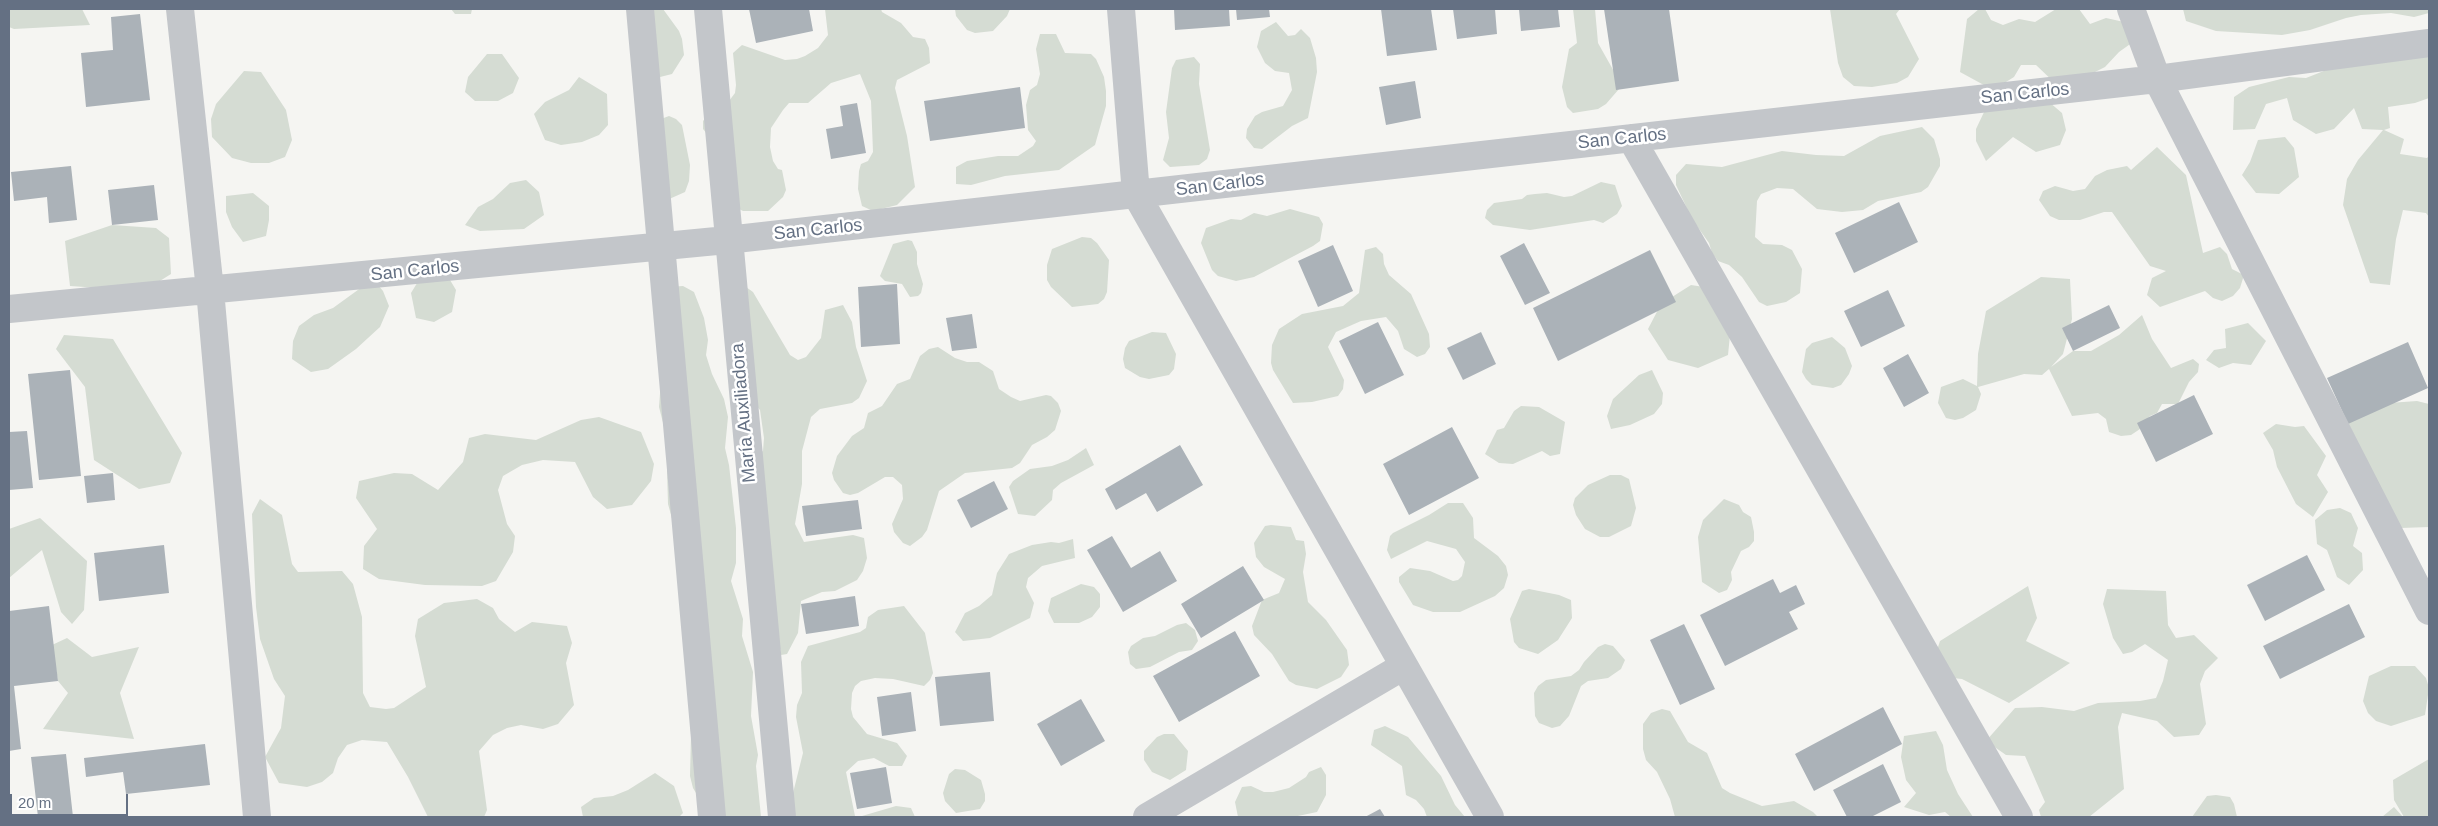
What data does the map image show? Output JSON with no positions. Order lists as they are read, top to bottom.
{
  "streets": {
    "street": ["San Carlos", "María Auxiliadora"]
  },
  "crossings": [
    ["San Carlos", "María Auxiliadora"]
  ],
  "scale_bar": "20 m"
}
